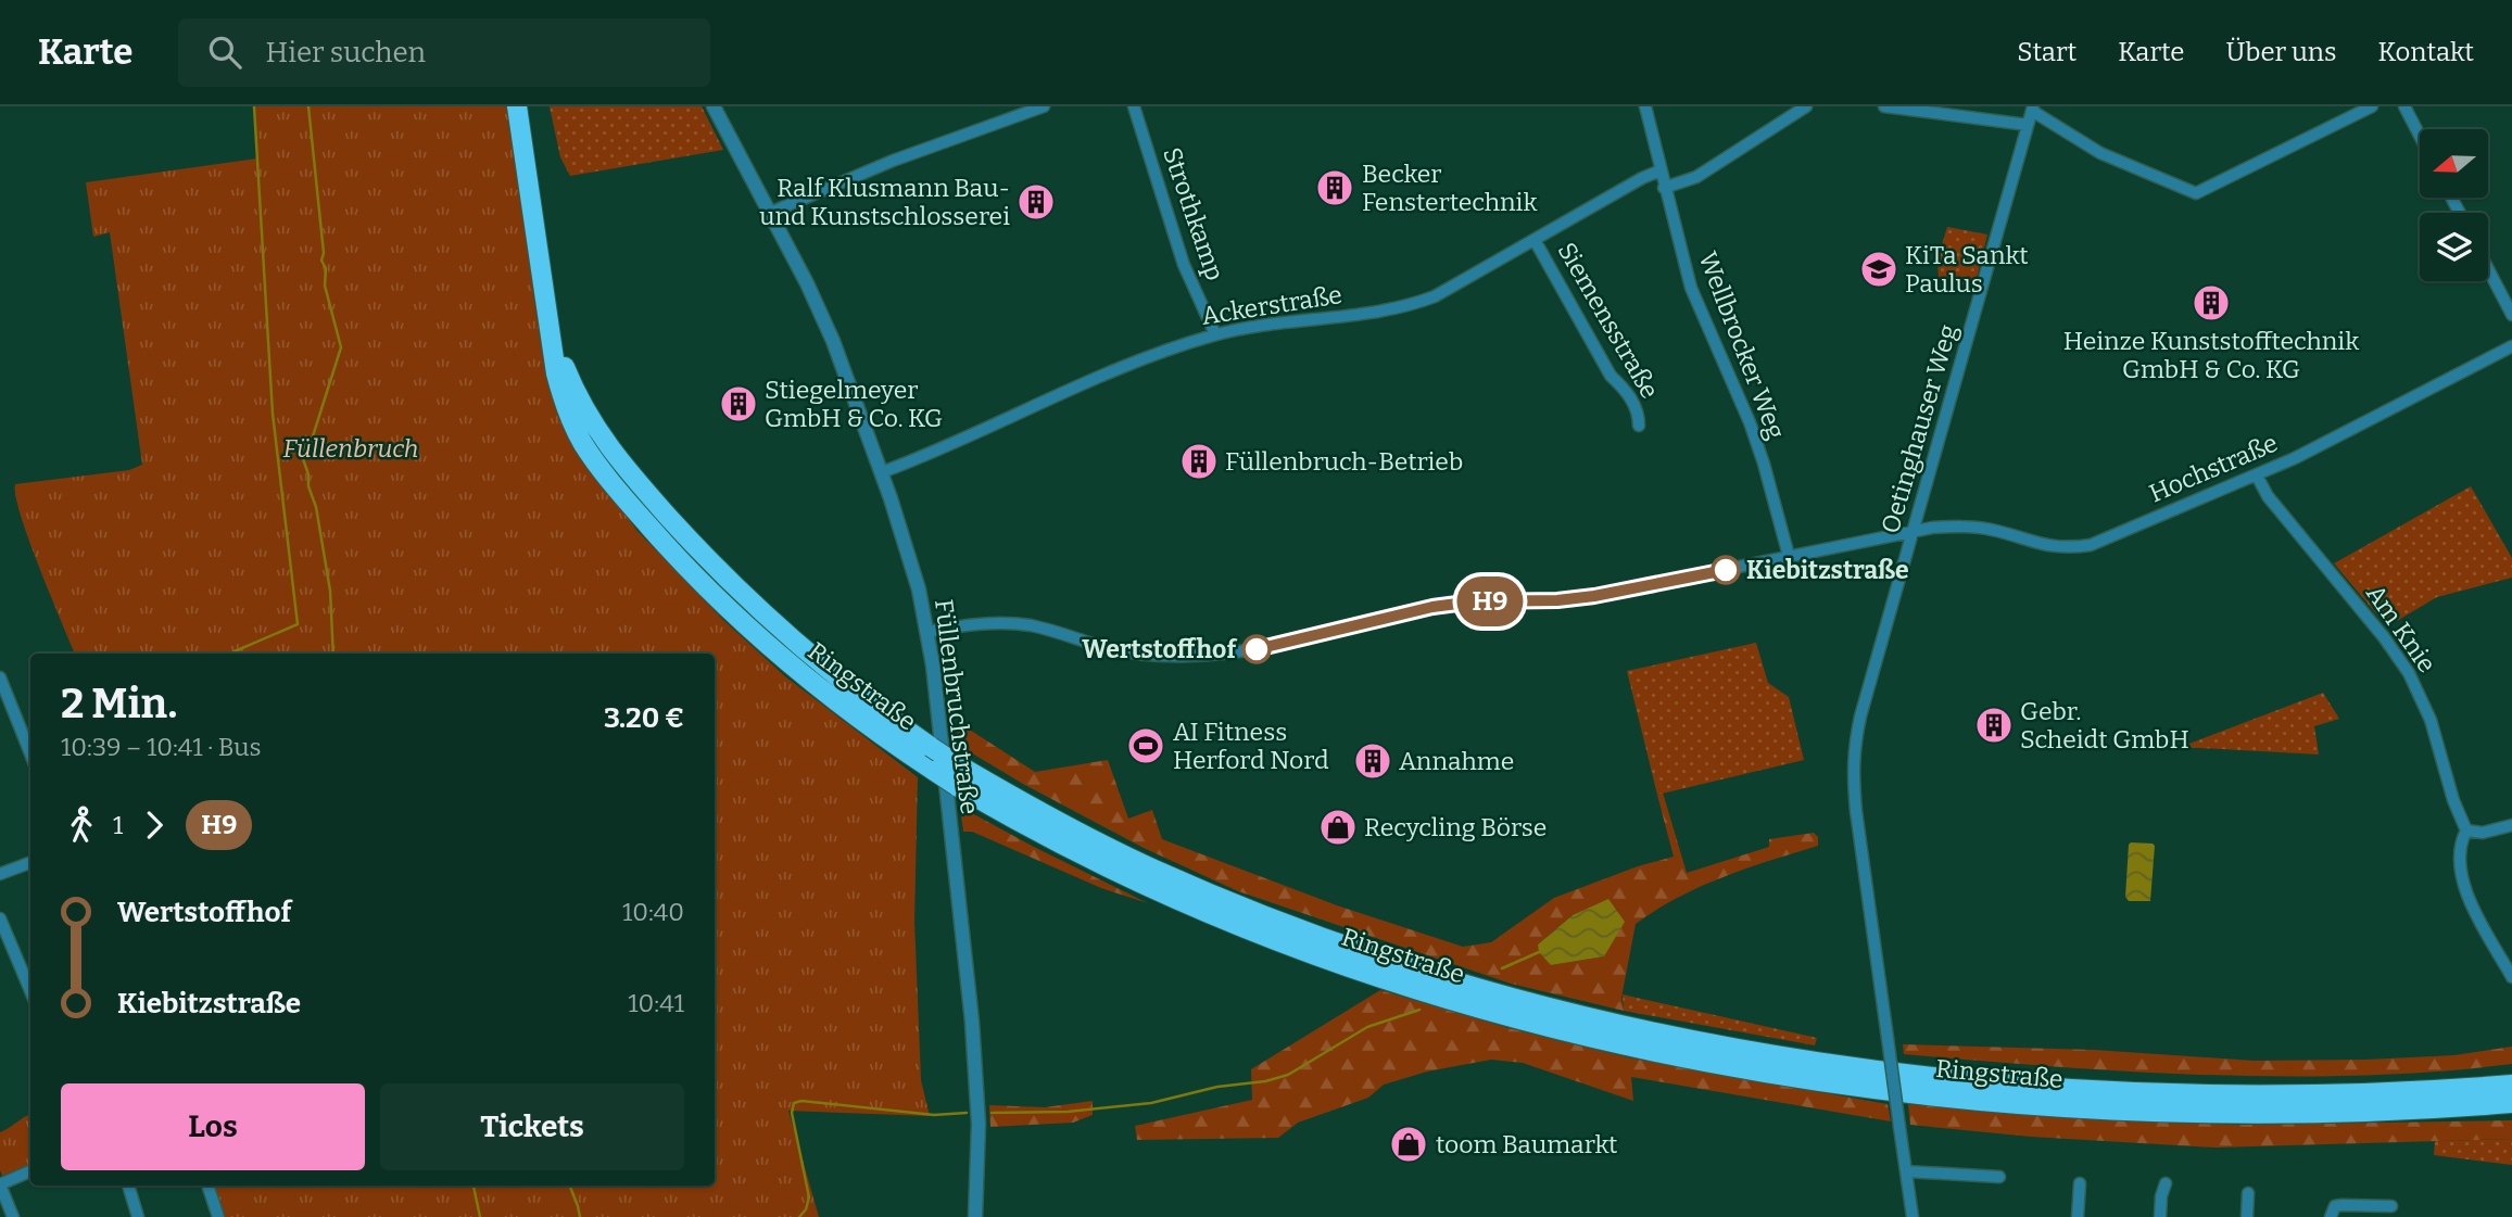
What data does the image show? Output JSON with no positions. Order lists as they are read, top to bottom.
{
  "streets": {
    "highway": ["Ringstraße"],
    "street": [
      "Strothkamp",
      "Ackerstraße",
      "Siemensstraße",
      "Wellbrocker Weg",
      "Oetinghauser Weg",
      "Hochstraße",
      "Am Knie",
      "Füllenbruchstraße"
    ]
  },
  "crossings": [
    ["Strothkamp", "Ackerstraße"],
    ["Ackerstraße", "Siemensstraße"],
    ["Ackerstraße", "Wellbrocker Weg"],
    ["Ackerstraße", "Füllenbruchstraße"],
    ["Oetinghauser Weg", "Hochstraße"],
    ["Hochstraße", "Am Knie"]
  ],
  "parks": ["Füllenbruch"],
  "places": {
    "building": [
      "Becker Fenstertechnik",
      "Ralf Klusmann Bau- und Kunstschlosserei",
      "Heinze Kunststofftechnik GmbH & Co. KG",
      "Stiegelmeyer GmbH & Co. KG",
      "Füllenbruch-Betrieb",
      "Gebr. Scheidt GmbH",
      "Annahme"
    ],
    "school or university": ["KiTa Sankt Paulus"],
    "other": ["Kiebitzstraße", "Wertstoffhof"],
    "sports": ["AI Fitness Herford Nord"],
    "shop": ["Recycling Börse", "toom Baumarkt"]
  },
  "lines": ["bus line H9"],
  "north": "left",
  "page": {
    "header": "Karte",
    "search": "Hier suchen",
    "nav": [
      "Start",
      "Karte",
      "Über uns",
      "Kontakt"
    ],
    "on_map": "H9",
    "heading": ["2 Min.", "10:39 – 10:41 · Bus", "3.20 €"],
    "legs": ["1", "H9"],
    "list": [
      {
        "name": "Wertstoffhof",
        "value": "10:40"
      },
      {
        "name": "Kiebitzstraße",
        "value": "10:41"
      }
    ],
    "buttons": ["Los", "Tickets"]
  }
}
